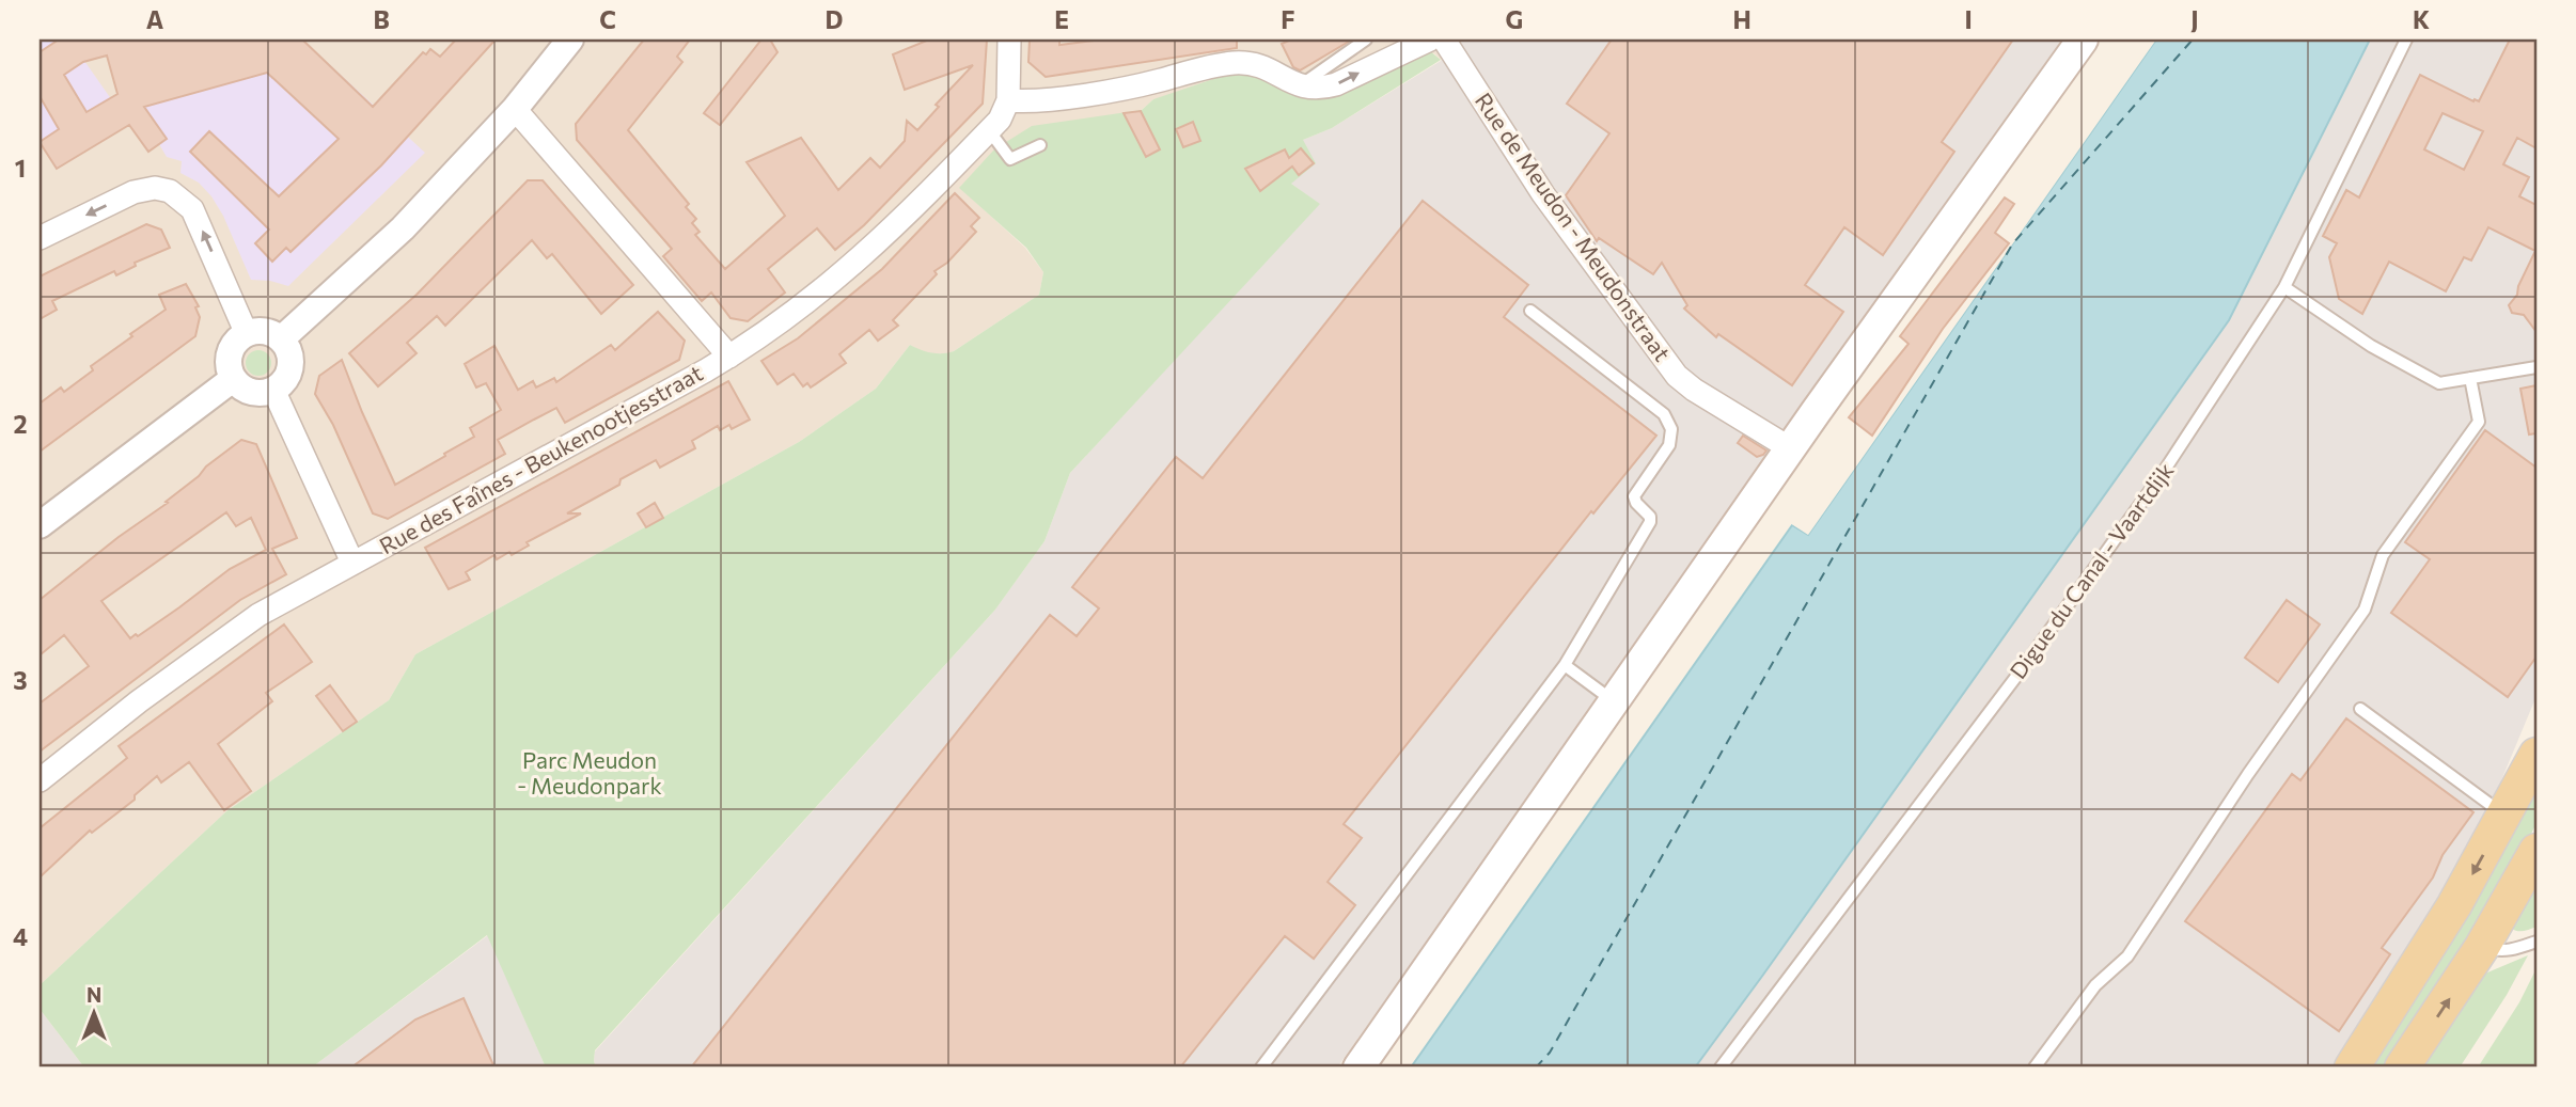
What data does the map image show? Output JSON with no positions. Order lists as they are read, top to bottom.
{
  "streets": {
    "street": ["Rue de Meudon - Meudonstraat", "Rue des Faînes - Beukenootjesstraat"],
    "lane": ["Digue du Canal - Vaartdijk"]
  },
  "parks": ["Parc Meudon - Meudonpark"],
  "north": "top",
  "grid": {
    "columns": [
      "A",
      "B",
      "C",
      "D",
      "E",
      "F",
      "G",
      "H",
      "I",
      "J",
      "K"
    ],
    "rows": [
      "1",
      "2",
      "3",
      "4"
    ]
  }
}
